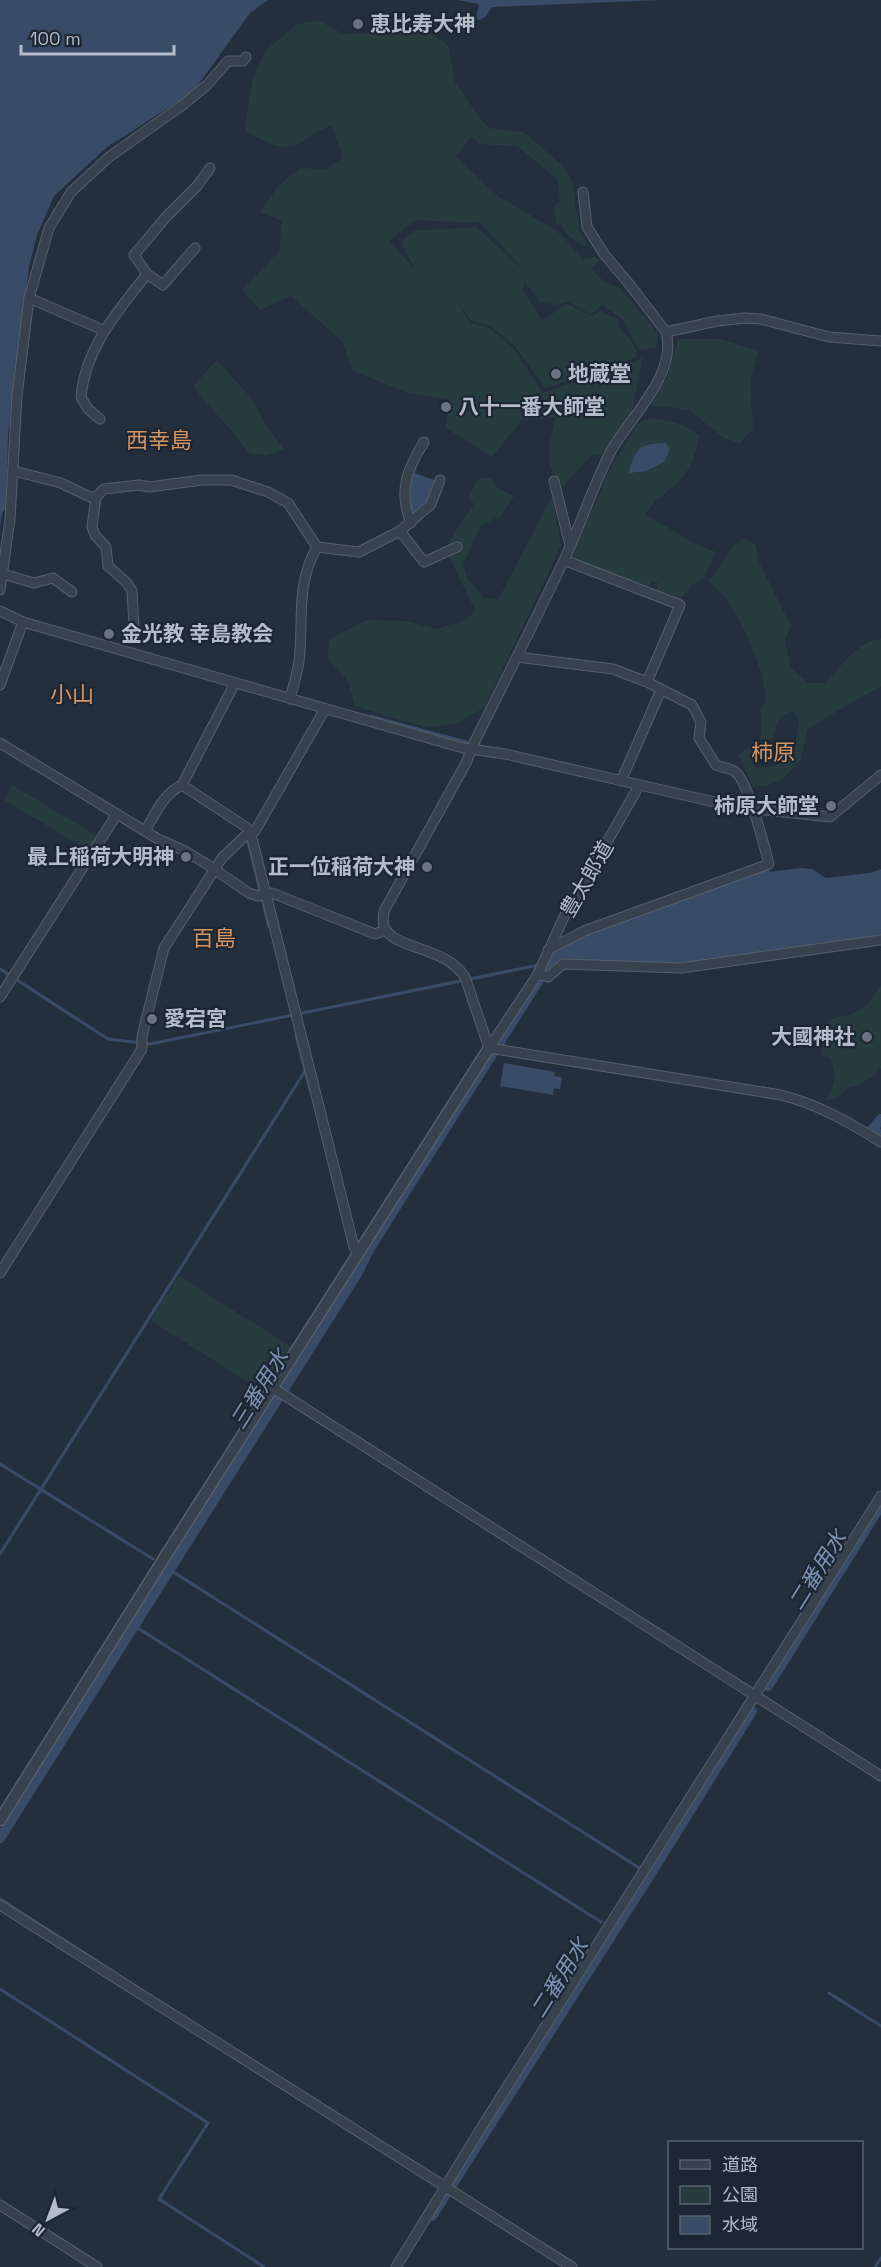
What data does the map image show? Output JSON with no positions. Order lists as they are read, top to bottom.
{
  "streets": {
    "street": ["豊太郎道"]
  },
  "districts": [
    "西幸島",
    "小山",
    "柿原",
    "百島"
  ],
  "water": ["三番用水", "二番用水"],
  "places": [
    "恵比寿大神",
    "地蔵堂",
    "八十一番大師堂",
    "金光教 幸島教会",
    "柿原大師堂",
    "最上稲荷大明神",
    "正一位稲荷大神",
    "愛宕宮",
    "大國神社"
  ],
  "legend": ["道路", "公園", "水域"],
  "scale_bar": "100 m",
  "north": "bottom left"
}
